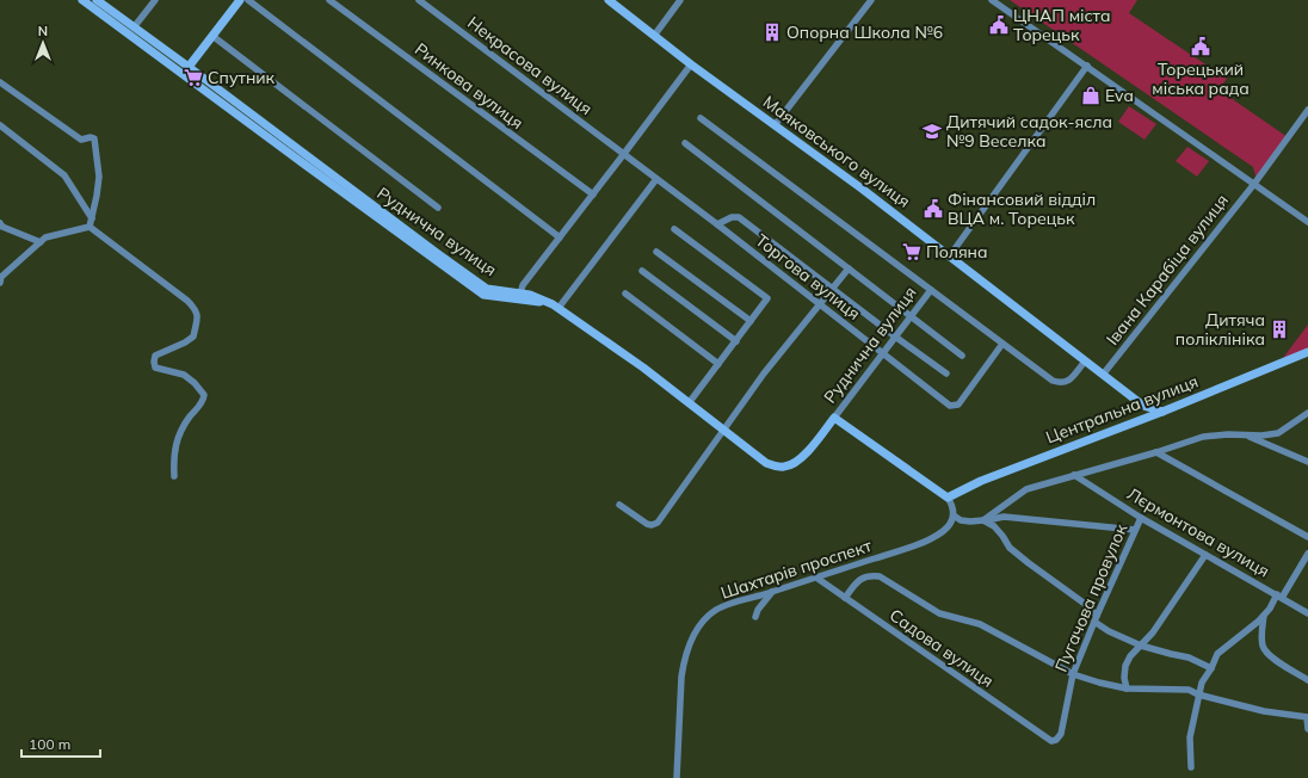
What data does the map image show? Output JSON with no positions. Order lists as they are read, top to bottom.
{
  "streets": {
    "main road": ["Маяковського вулиця", "Руднична вулиця", "Центральна вулиця"],
    "street": [
      "Некрасова вулиця",
      "Ринкова вулиця",
      "Івана Карабіца вулиця",
      "Торгова вулиця",
      "Лєрмонтова вулиця",
      "Шахтарів проспект",
      "Пугачова провулок",
      "Садова вулиця"
    ]
  },
  "crossings": [
    ["Некрасова вулиця", "Торгова вулиця"],
    ["Маяковського вулиця", "Івана Карабіца вулиця"],
    ["Маяковського вулиця", "Центральна вулиця"],
    ["Руднична вулиця", "Торгова вулиця"],
    ["Руднична вулиця", "Центральна вулиця"],
    ["Руднична вулиця", "Шахтарів проспект"],
    ["Лєрмонтова вулиця", "Пугачова провулок"],
    ["Шахтарів проспект", "Садова вулиця"],
    ["Пугачова провулок", "Садова вулиця"]
  ],
  "places": {
    "public building": ["ЦНАП міста Торецьк", "Торецький міська рада", "Фінансовий відділ ВЦА м. Торецьк"],
    "building": ["Опорна Школа №6", "Дитяча поліклініка"],
    "supermarket": ["Спутник", "Поляна"],
    "shop": ["Eva"],
    "school or university": ["Дитячий садок-ясла №9 Веселка"]
  },
  "scale_bar": "100 m",
  "north": "top"
}
